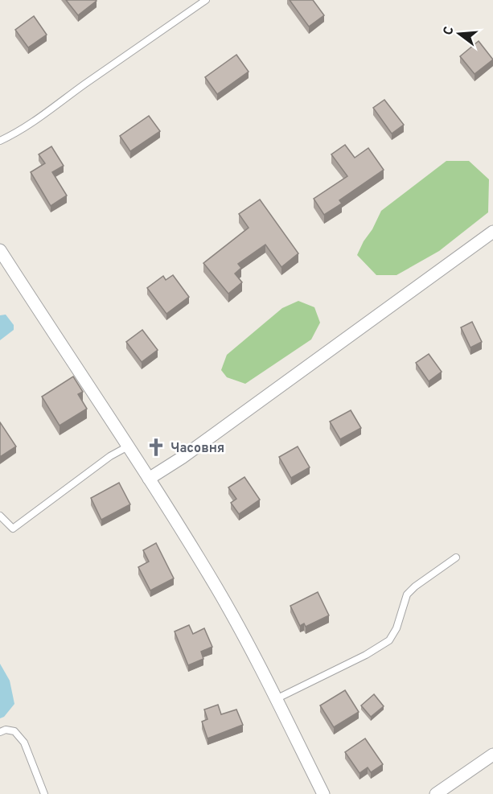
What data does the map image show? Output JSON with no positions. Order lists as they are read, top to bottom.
{
  "places": {
    "church": ["Часовня"]
  },
  "north": "left"
}
